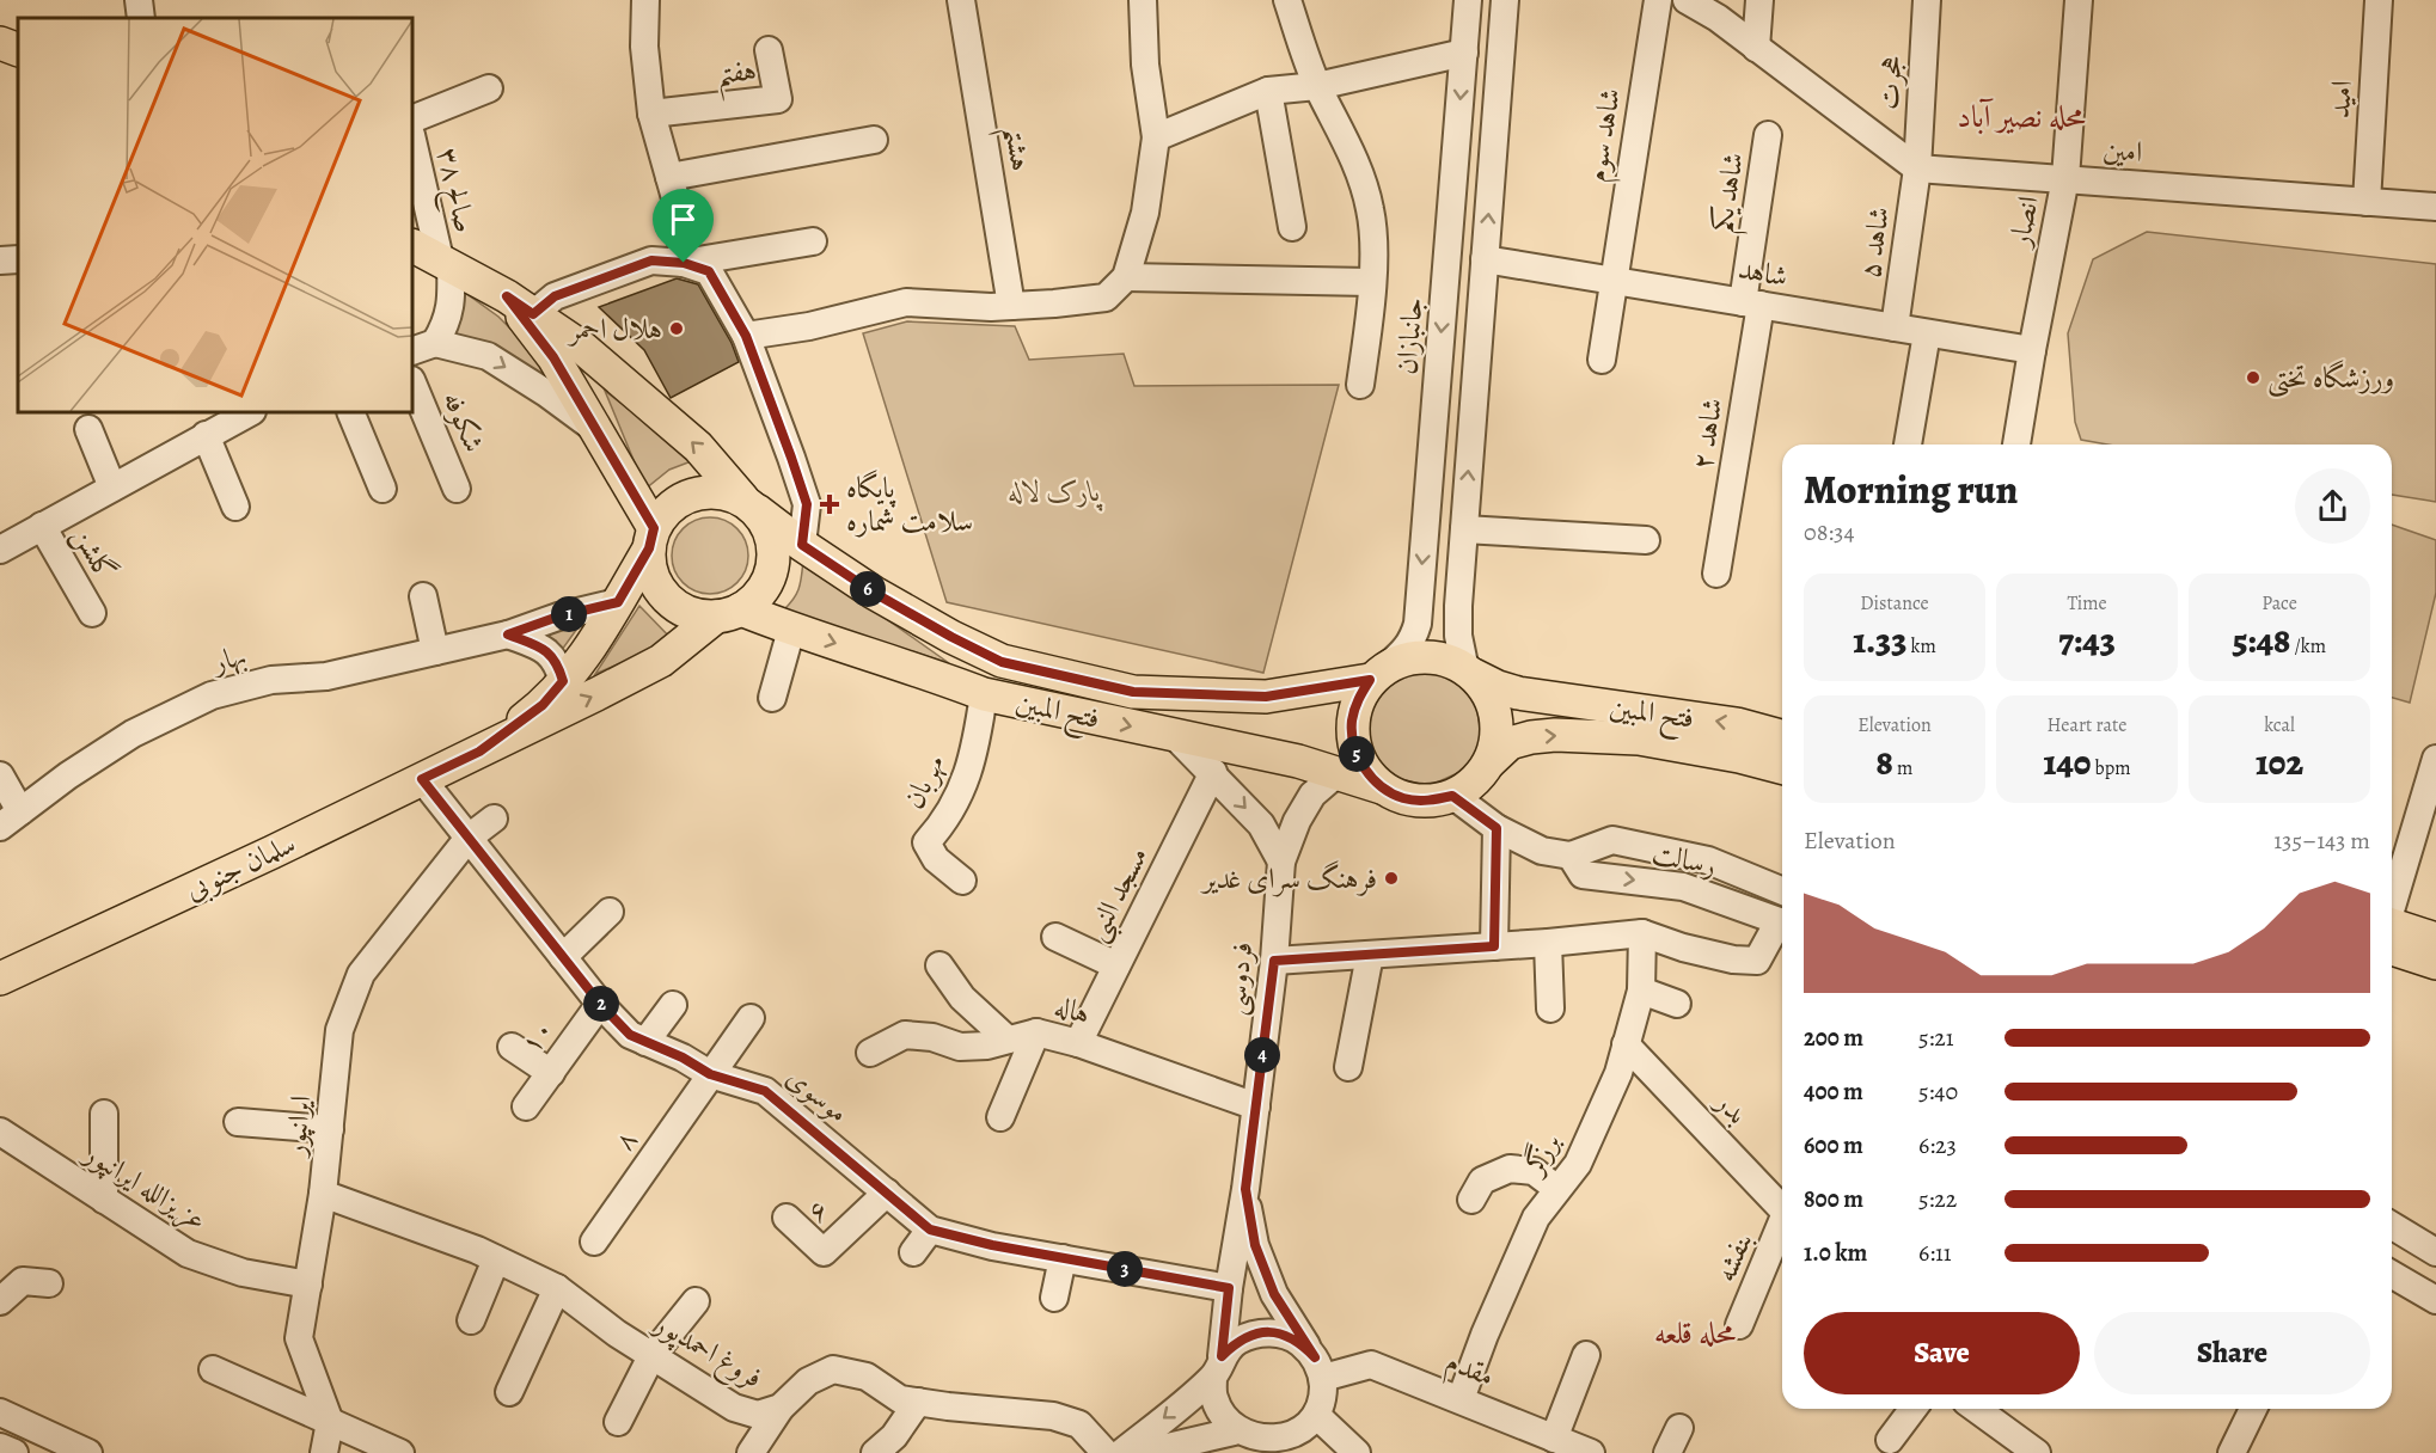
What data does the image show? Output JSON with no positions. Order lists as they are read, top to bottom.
{
  "streets": {
    "main road": ["فتح المبین", "سلمان جنوبی"],
    "street": [
      "هفتم",
      "هجرت",
      "امید",
      "شاهد سوم",
      "هشتم",
      "امین",
      "صالح ۳۸",
      "شاهد یکم",
      "انصار",
      "شاهد ۵",
      "شاهد",
      "جانبازان",
      "شکوفه",
      "شاهد ۲",
      "گلشن",
      "بهار",
      "مهربان",
      "رسالت",
      "مسجد النبی",
      "فردوسی",
      "هاله",
      "۱۰",
      "موسوی",
      "بدر",
      "ایرانپور",
      "۸",
      "برزگر",
      "عزیزالله ایرانپور",
      "۶",
      "بنفشه",
      "فروغ احمدپور",
      "مقدم"
    ]
  },
  "crossings": [
    ["هجرت", "امین"],
    ["هجرت", "شاهد ۵"],
    ["امید", "امین"],
    ["شاهد سوم", "شاهد"],
    ["امین", "انصار"],
    ["امین", "شاهد ۵"],
    ["شاهد یکم", "شاهد"],
    ["شاهد یکم", "شاهد ۲"],
    ["انصار", "شاهد"],
    ["شاهد ۵", "شاهد"],
    ["شاهد", "شاهد ۲"],
    ["جانبازان", "فتح المبین"],
    ["جانبازان", "رسالت"],
    ["فتح المبین", "مهربان"],
    ["فتح المبین", "رسالت"],
    ["سلمان جنوبی", "موسوی"],
    ["مسجد النبی", "هاله"],
    ["فردوسی", "هاله"],
    ["۱۰", "موسوی"],
    ["موسوی", "ایرانپور"],
    ["موسوی", "۸"],
    ["موسوی", "۶"],
    ["بدر", "برزگر"],
    ["ایرانپور", "عزیزالله ایرانپور"],
    ["ایرانپور", "فروغ احمدپور"],
    ["برزگر", "مقدم"]
  ],
  "districts": ["محله نصیر آباد", "محله قلعه"],
  "parks": ["پارک لاله"],
  "places": {
    "other": ["هلال احمر", "ورزشگاه تختی", "فرهنگ سرای غدیر"],
    "health": ["پایگاه سلامت شماره"]
  },
  "page": {
    "heading": ["Morning run", "08:34"],
    "stats": [
      ["Distance", "1.33 km"],
      ["Time", "7:43"],
      ["Pace", "5:48 /km"],
      ["Elevation", "8 m"],
      ["Heart rate", "140 bpm"],
      ["kcal", "102"]
    ],
    "pins": [
      "6",
      "1",
      "5",
      "2",
      "4",
      "3"
    ],
    "chart": ["Elevation", "135–143 m"],
    "list": [
      {
        "name": "200 m",
        "note": "5:21"
      },
      {
        "name": "400 m",
        "note": "5:40"
      },
      {
        "name": "600 m",
        "note": "6:23"
      },
      {
        "name": "800 m",
        "note": "5:22"
      },
      {
        "name": "1.0 km",
        "note": "6:11"
      }
    ],
    "buttons": ["Save", "Share"]
  }
}
